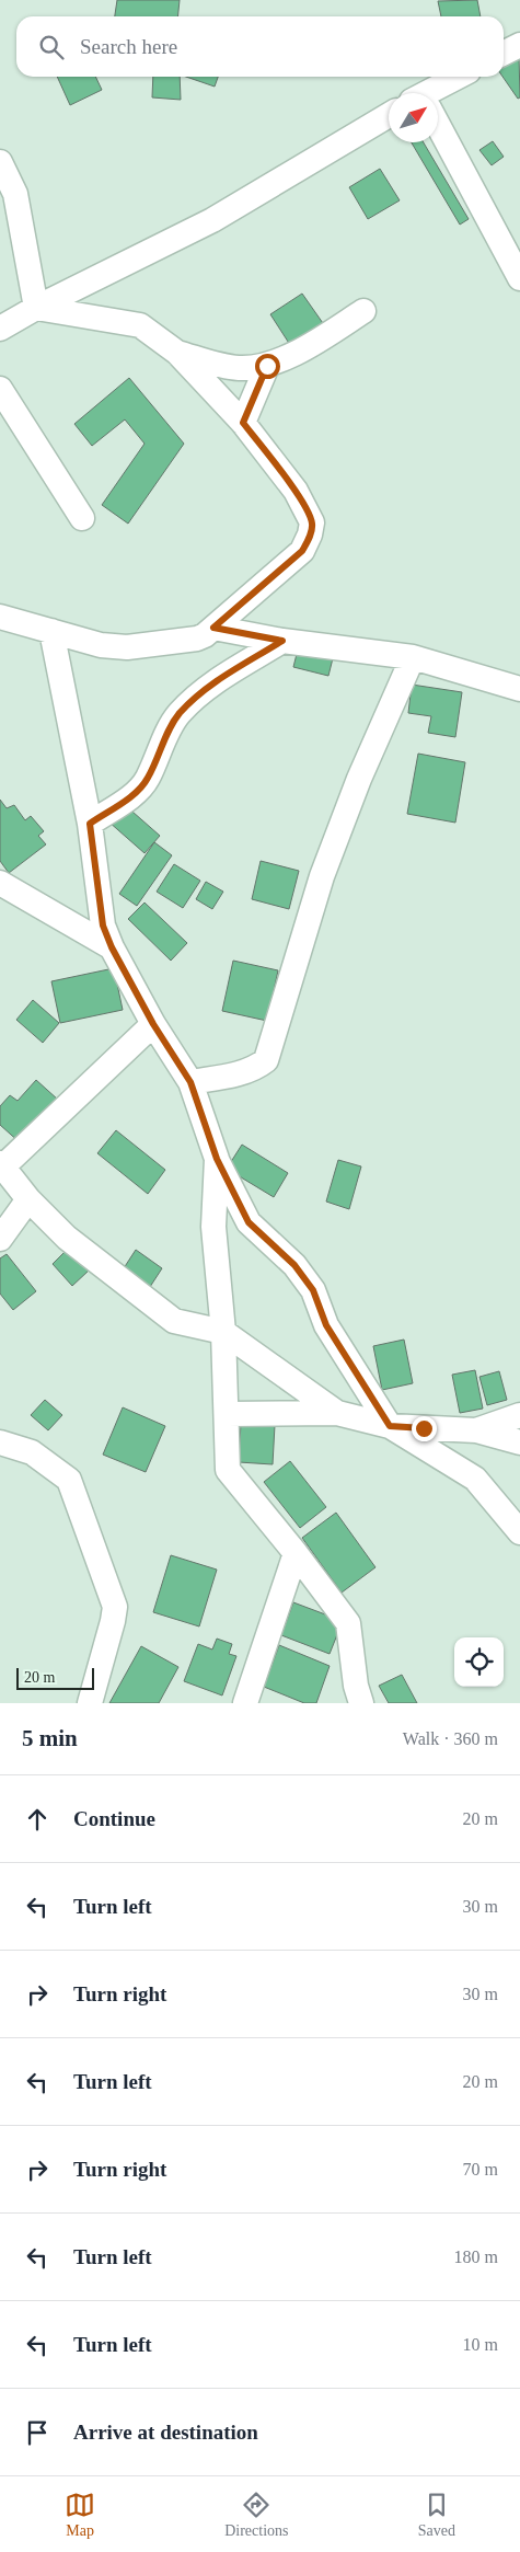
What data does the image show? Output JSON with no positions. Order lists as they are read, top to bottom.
{
  "scale_bar": "20 m",
  "north": "top right",
  "page": {
    "search": "Search here",
    "scale": "20 m",
    "heading": ["5 min", "Walk · 360 m"],
    "list": [
      ["Continue", "20 m"],
      ["Turn left", "30 m"],
      ["Turn right", "30 m"],
      ["Turn left", "20 m"],
      ["Turn right", "70 m"],
      ["Turn left", "180 m"],
      ["Turn left", "10 m"],
      "Arrive at destination"
    ],
    "nav": ["Map", "Directions", "Saved"]
  }
}
